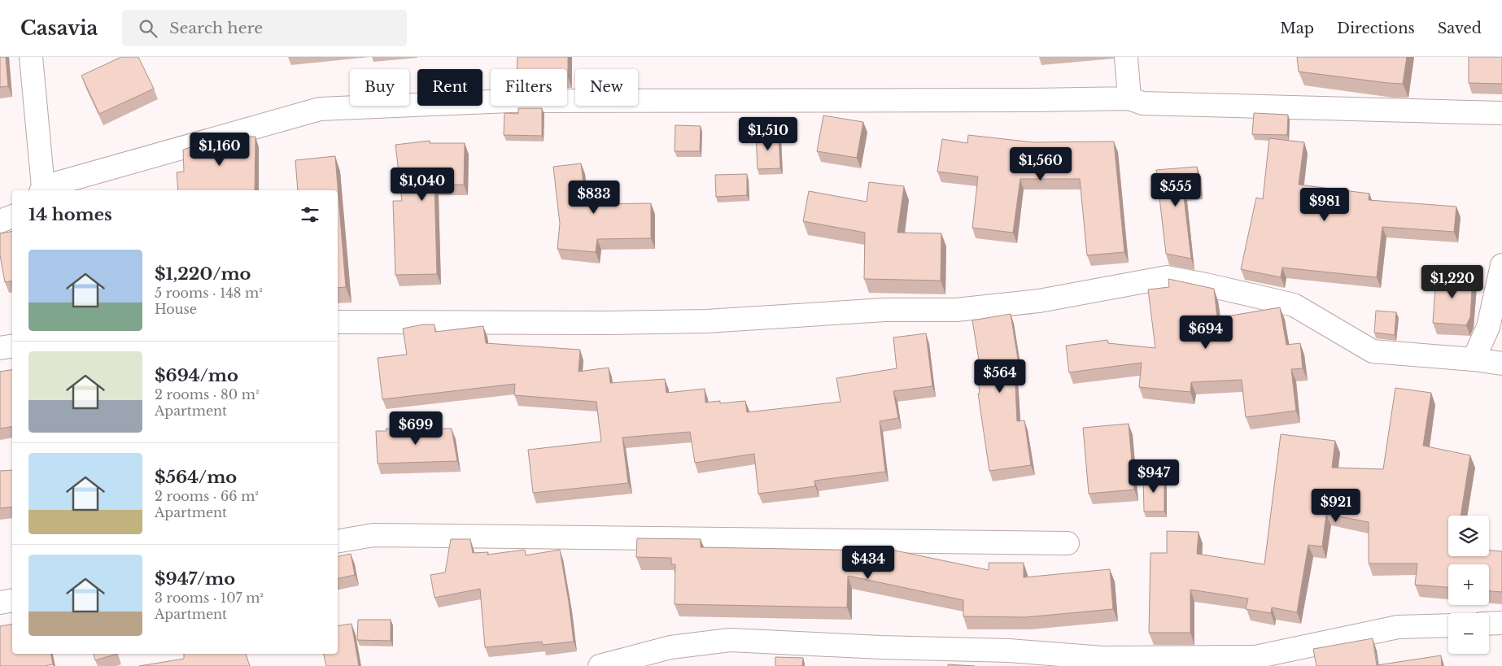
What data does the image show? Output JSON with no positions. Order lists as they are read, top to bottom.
{
  "page": {
    "header": "Casavia",
    "search": "Search here",
    "nav": ["Map", "Directions", "Saved"],
    "chip": [
      "Buy",
      "Rent",
      "Filters",
      "New"
    ],
    "price": [
      "$1,510",
      "$1,160",
      "$1,560",
      "$1,040",
      "$555",
      "$833",
      "$981",
      "$1,220",
      "$694",
      "$564",
      "$699",
      "$947",
      "$921",
      "$434"
    ],
    "heading": "14 homes",
    "list": [
      {
        "name": "$1,220/mo",
        "note": "5 rooms · 148 m² · House"
      },
      {
        "name": "$694/mo",
        "note": "2 rooms · 80 m² · Apartment"
      },
      {
        "name": "$564/mo",
        "note": "2 rooms · 66 m² · Apartment"
      },
      {
        "name": "$947/mo",
        "note": "3 rooms · 107 m² · Apartment"
      }
    ],
    "map_buttons": ["+", "−"]
  }
}
